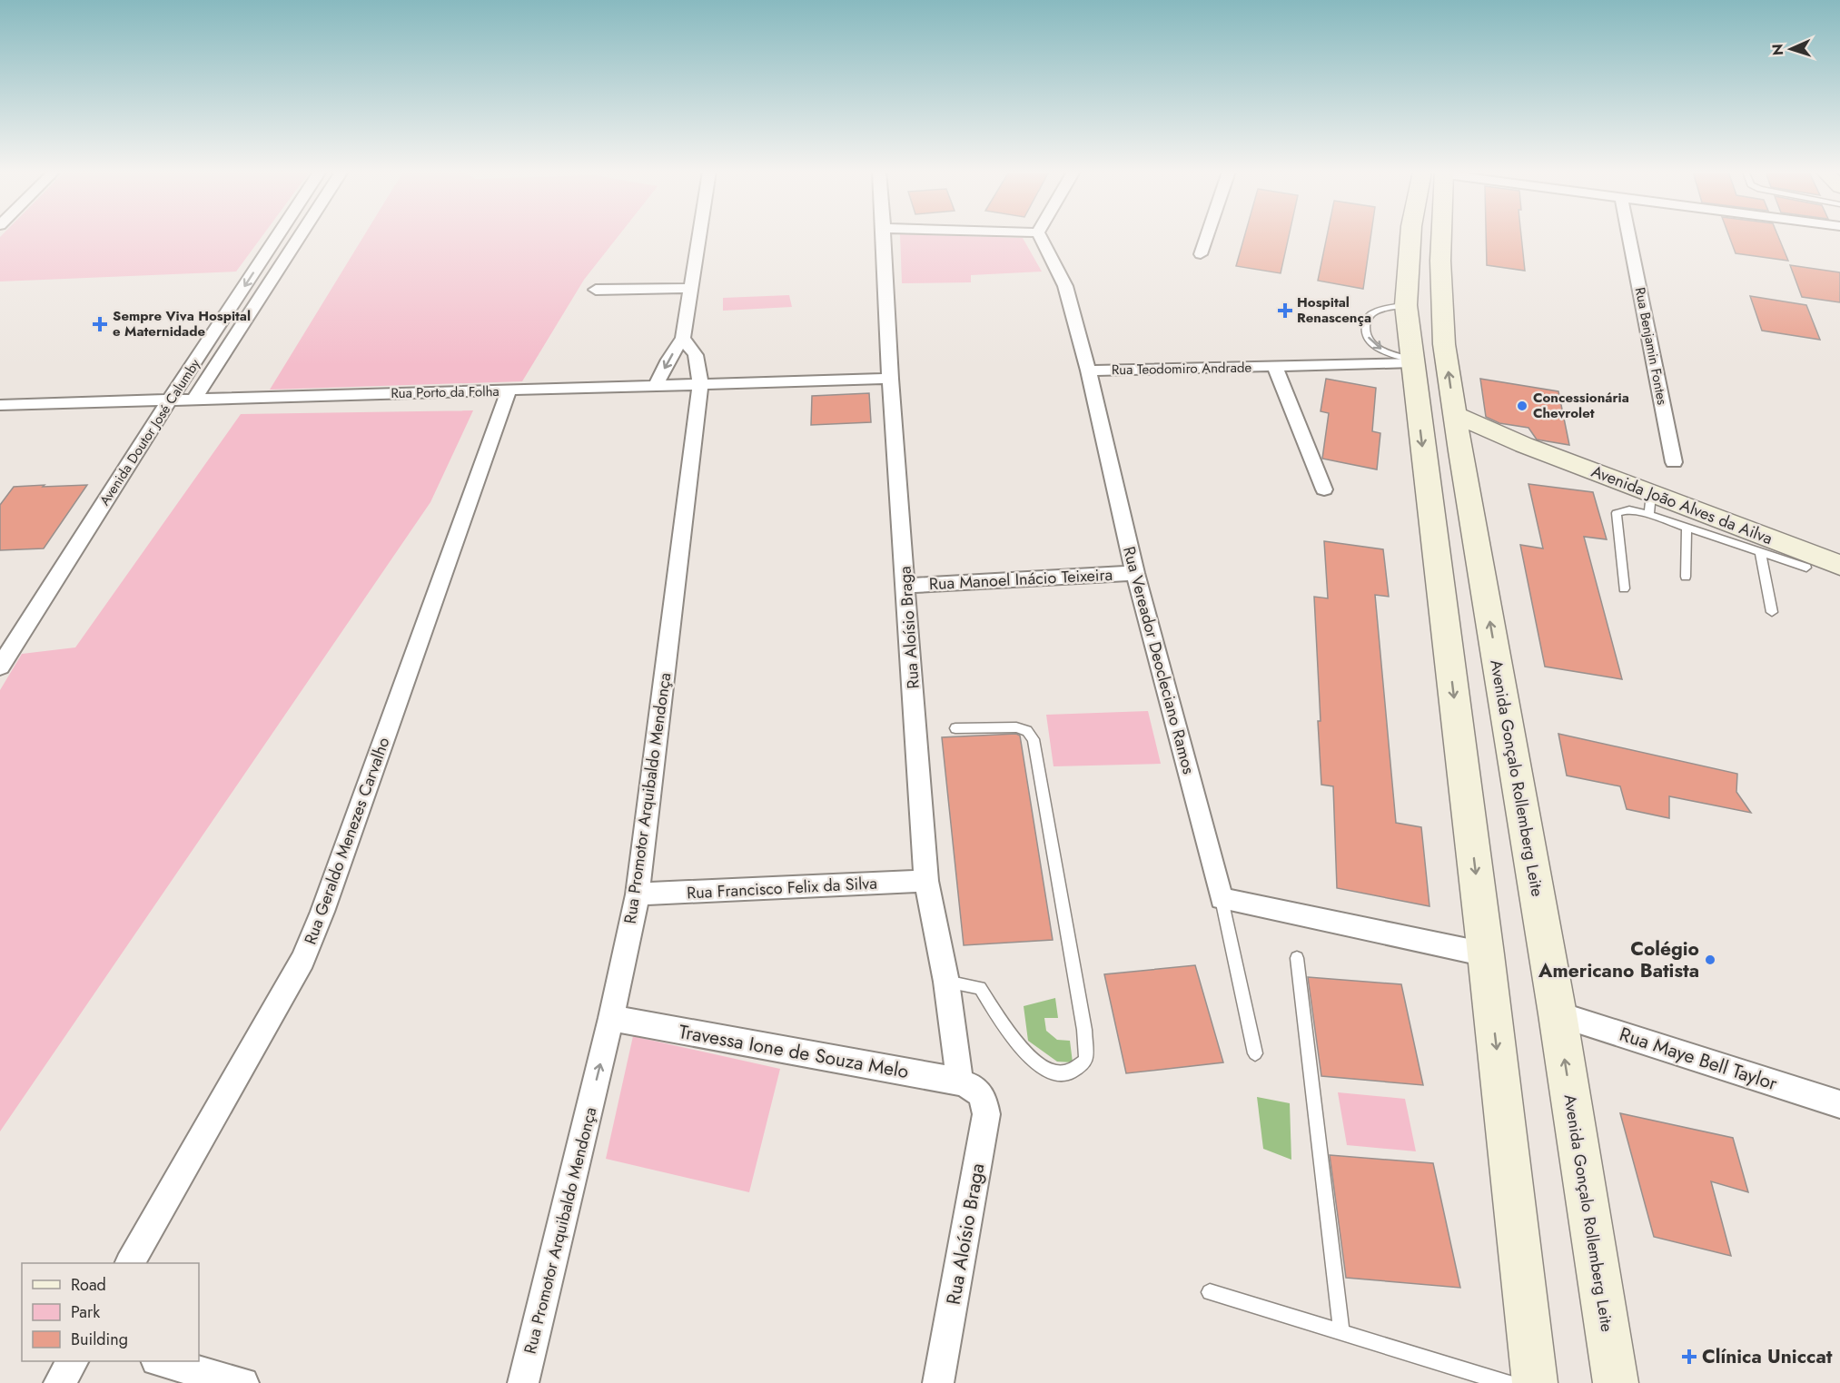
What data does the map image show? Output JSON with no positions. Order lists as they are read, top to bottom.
{
  "streets": {
    "main road": ["Avenida João Alves da Ailva", "Avenida Gonçalo Rollemberg Leite"],
    "street": [
      "Rua Benjamin Fontes",
      "Rua Teodomiro Andrade",
      "Rua Porto da Folha",
      "Avenida Doutor José Calumby",
      "Rua Manoel Inácio Teixeira",
      "Rua Aloísio Braga",
      "Rua Vereador Deocleciano Ramos",
      "Rua Promotor Arquibaldo Mendonça",
      "Rua Geraldo Menezes Carvalho",
      "Rua Francisco Felix da Silva",
      "Travessa Ione de Souza Melo",
      "Rua Maye Bell Taylor"
    ]
  },
  "crossings": [
    ["Rua Teodomiro Andrade", "Rua Vereador Deocleciano Ramos"],
    ["Rua Porto da Folha", "Avenida Doutor José Calumby"],
    ["Rua Porto da Folha", "Rua Aloísio Braga"],
    ["Rua Porto da Folha", "Rua Promotor Arquibaldo Mendonça"],
    ["Rua Porto da Folha", "Rua Geraldo Menezes Carvalho"],
    ["Avenida João Alves da Ailva", "Avenida Gonçalo Rollemberg Leite"],
    ["Rua Manoel Inácio Teixeira", "Rua Aloísio Braga"],
    ["Rua Manoel Inácio Teixeira", "Rua Vereador Deocleciano Ramos"],
    ["Rua Aloísio Braga", "Rua Francisco Felix da Silva"],
    ["Rua Aloísio Braga", "Travessa Ione de Souza Melo"],
    ["Avenida Gonçalo Rollemberg Leite", "Rua Maye Bell Taylor"],
    ["Rua Promotor Arquibaldo Mendonça", "Rua Francisco Felix da Silva"],
    ["Rua Promotor Arquibaldo Mendonça", "Travessa Ione de Souza Melo"]
  ],
  "one_way": ["Rua Promotor Arquibaldo Mendonça"],
  "places": {
    "health": ["Hospital Renascença", "Sempre Viva Hospital e Maternidade", "Clínica Uniccat"],
    "other": ["Concessionária Chevrolet", "Colégio Americano Batista"]
  },
  "legend": ["Road", "Park", "Building"],
  "north": "left"
}
